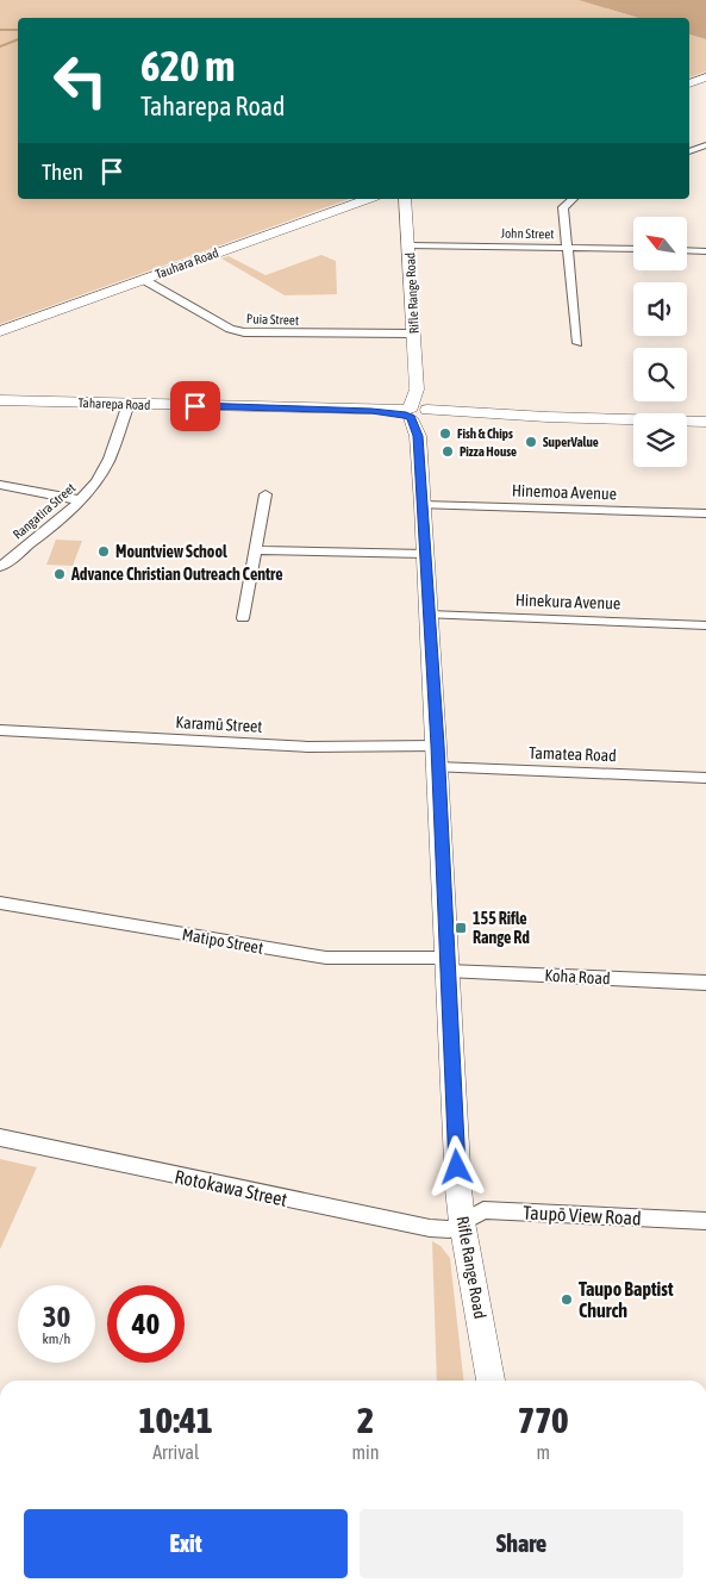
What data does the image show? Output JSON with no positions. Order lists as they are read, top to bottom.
{
  "streets": {
    "street": [
      "John Street",
      "Tauhara Road",
      "Rifle Range Road",
      "Puia Street",
      "Taharepa Road",
      "Hinemoa Avenue",
      "Rangatira Street",
      "Hinekura Avenue",
      "Karamū Street",
      "Tamatea Road",
      "Matipo Street",
      "Koha Road",
      "Rotokawa Street",
      "Taupō View Road"
    ]
  },
  "crossings": [
    ["John Street", "Rifle Range Road"],
    ["Tauhara Road", "Puia Street"],
    ["Rifle Range Road", "Puia Street"],
    ["Rifle Range Road", "Taharepa Road"],
    ["Rifle Range Road", "Hinemoa Avenue"],
    ["Rifle Range Road", "Hinekura Avenue"],
    ["Rifle Range Road", "Karamū Street"],
    ["Rifle Range Road", "Tamatea Road"],
    ["Rifle Range Road", "Matipo Street"],
    ["Rifle Range Road", "Koha Road"],
    ["Rifle Range Road", "Rotokawa Street"],
    ["Rifle Range Road", "Taupō View Road"],
    ["Taharepa Road", "Rangatira Street"],
    ["Matipo Street", "Koha Road"],
    ["Rotokawa Street", "Taupō View Road"]
  ],
  "places": {
    "other": [
      "Fish & Chips",
      "SuperValue",
      "Pizza House",
      "Mountview School",
      "Advance Christian Outreach Centre",
      "Taupo Baptist Church"
    ],
    "transit": ["155 Rifle Range Rd"]
  },
  "north": "top left",
  "page": {
    "turn": ["620 m", "Taharepa Road"],
    "then": "Then",
    "speed": "30 km/h",
    "limit": "40",
    "eta": [
      "10:41",
      "Arrival",
      "2",
      "min",
      "770",
      "m"
    ],
    "buttons": ["Exit", "Share"]
  }
}
